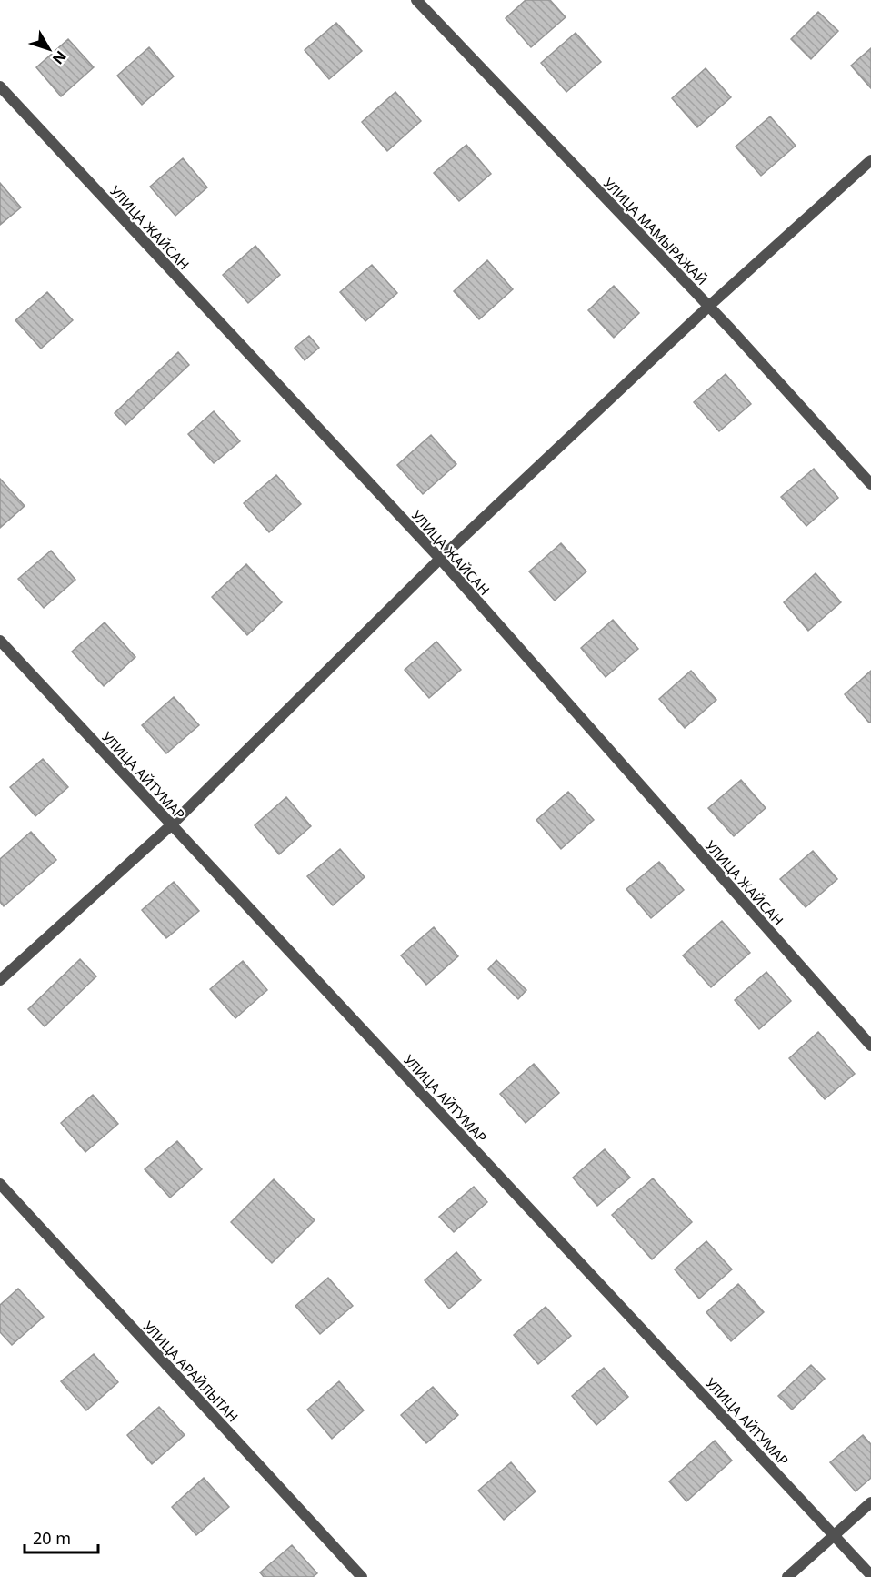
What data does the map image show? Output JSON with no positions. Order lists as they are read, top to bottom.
{
  "streets": {
    "street": [
      "УЛИЦА ЖАЙСАН",
      "УЛИЦА МАМЫРАЖАЙ",
      "УЛИЦА АЙТУМАР",
      "УЛИЦА АРАЙЛЫТАН"
    ]
  },
  "scale_bar": "20 m",
  "north": "bottom right"
}
